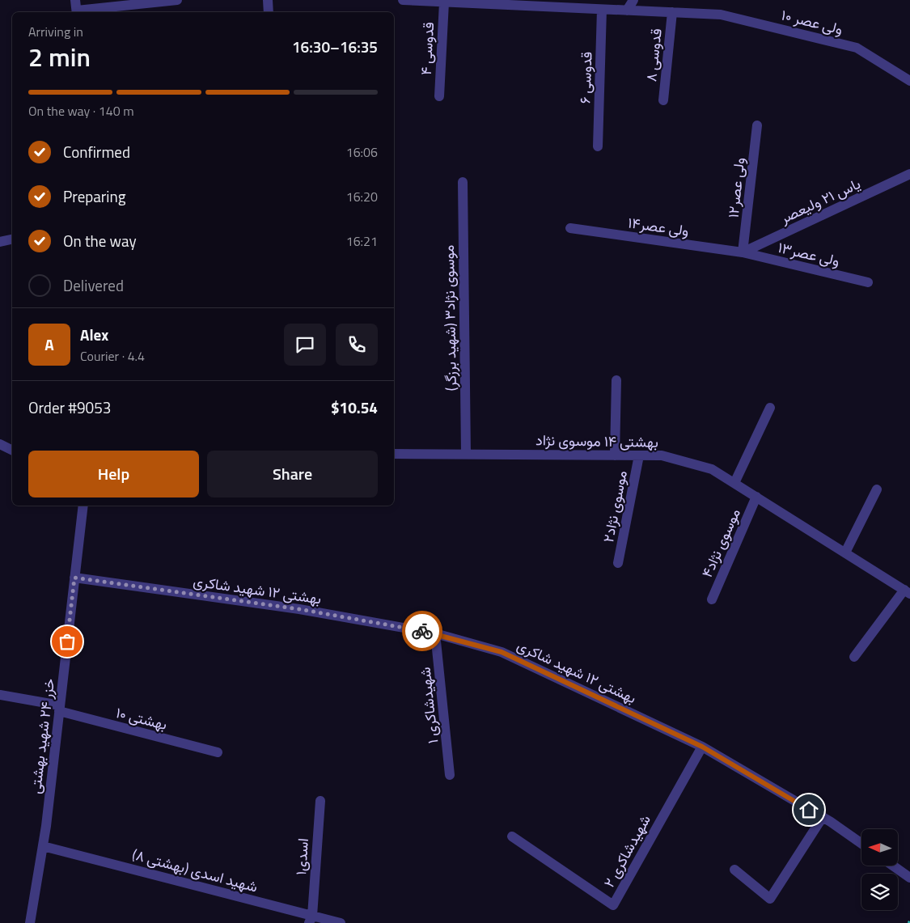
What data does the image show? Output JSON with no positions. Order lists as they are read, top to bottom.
{
  "streets": {
    "street": [
      "ولی عصر ۱۰",
      "قدوسی ۴",
      "قدوسی ۸",
      "قدوسی ۶",
      "ولی عصر۱۲",
      "یاس ۲۱ ولیعصر",
      "ولی عصر۱۴",
      "ولی عصر۱۳",
      "موسوی نژاد۳ (شهید برزگر)",
      "بهشتی ۱۴ موسوی نژاد",
      "موسوی نژاد۲",
      "موسوی نژاد۴",
      "بهشتی ۱۲ شهید شاکری",
      "شهیدشاکری ۱",
      "بهشتی ۱۰",
      "خزر ۲۴ شهید بهشتی",
      "شهیدشاکری ۲",
      "اسدی۱",
      "شهید اسدی (بهشتی ۸)"
    ]
  },
  "crossings": [
    ["ولی عصر ۱۰", "قدوسی ۴"],
    ["ولی عصر ۱۰", "قدوسی ۸"],
    ["ولی عصر ۱۰", "قدوسی ۶"],
    ["ولی عصر۱۲", "یاس ۲۱ ولیعصر"],
    ["ولی عصر۱۲", "ولی عصر۱۴"],
    ["ولی عصر۱۲", "ولی عصر۱۳"],
    ["یاس ۲۱ ولیعصر", "ولی عصر۱۴"],
    ["یاس ۲۱ ولیعصر", "ولی عصر۱۳"],
    ["ولی عصر۱۴", "ولی عصر۱۳"],
    ["موسوی نژاد۳ (شهید برزگر)", "بهشتی ۱۴ موسوی نژاد"],
    ["بهشتی ۱۴ موسوی نژاد", "موسوی نژاد۲"],
    ["بهشتی ۱۴ موسوی نژاد", "موسوی نژاد۴"],
    ["بهشتی ۱۲ شهید شاکری", "شهیدشاکری ۱"],
    ["بهشتی ۱۲ شهید شاکری", "خزر ۲۴ شهید بهشتی"],
    ["بهشتی ۱۲ شهید شاکری", "شهیدشاکری ۲"],
    ["بهشتی ۱۰", "خزر ۲۴ شهید بهشتی"],
    ["خزر ۲۴ شهید بهشتی", "شهید اسدی (بهشتی ۸)"],
    ["اسدی۱", "شهید اسدی (بهشتی ۸)"]
  ],
  "north": "left",
  "page": {
    "heading": ["2 min", "Arriving in", "16:30–16:35"],
    "panel": [
      "Alex",
      "Courier · 4.4",
      "Order #9053",
      "$10.54"
    ],
    "bar": "On the way · 140 m",
    "list": [
      ["Confirmed", "16:06"],
      ["Preparing", "16:20"],
      ["On the way", "16:21"],
      "Delivered"
    ],
    "round": "A",
    "buttons": ["Help", "Share"]
  }
}
